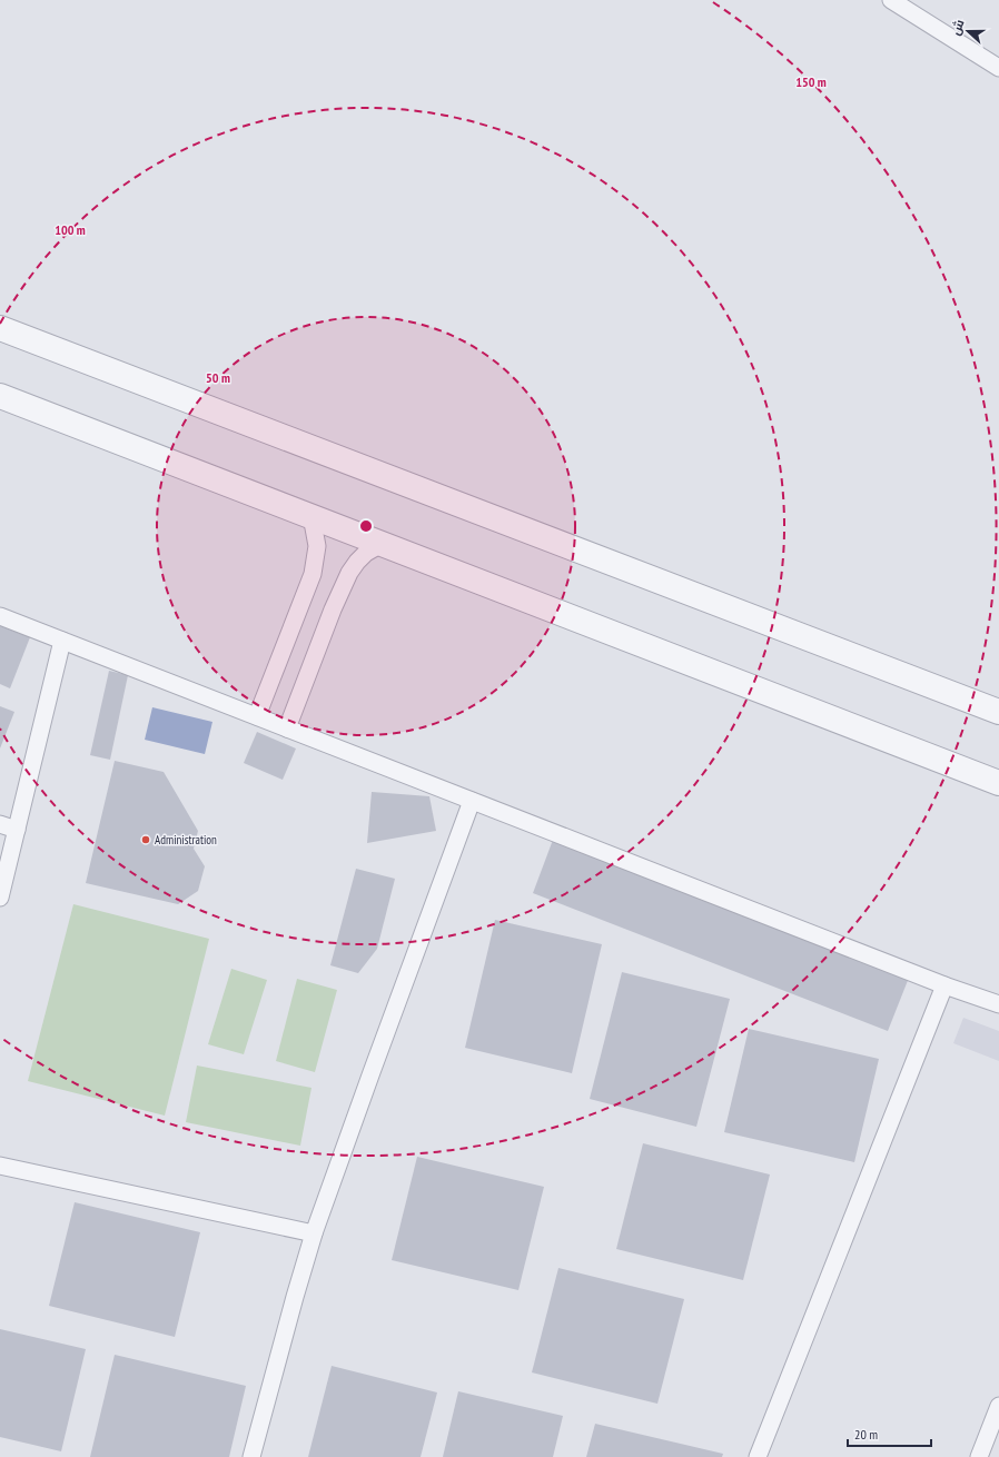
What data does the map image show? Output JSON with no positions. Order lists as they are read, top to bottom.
{
  "places": ["Administration"],
  "scale_bar": "20 m",
  "north": "left",
  "rings": ["150 m", "100 m", "50 m"]
}
